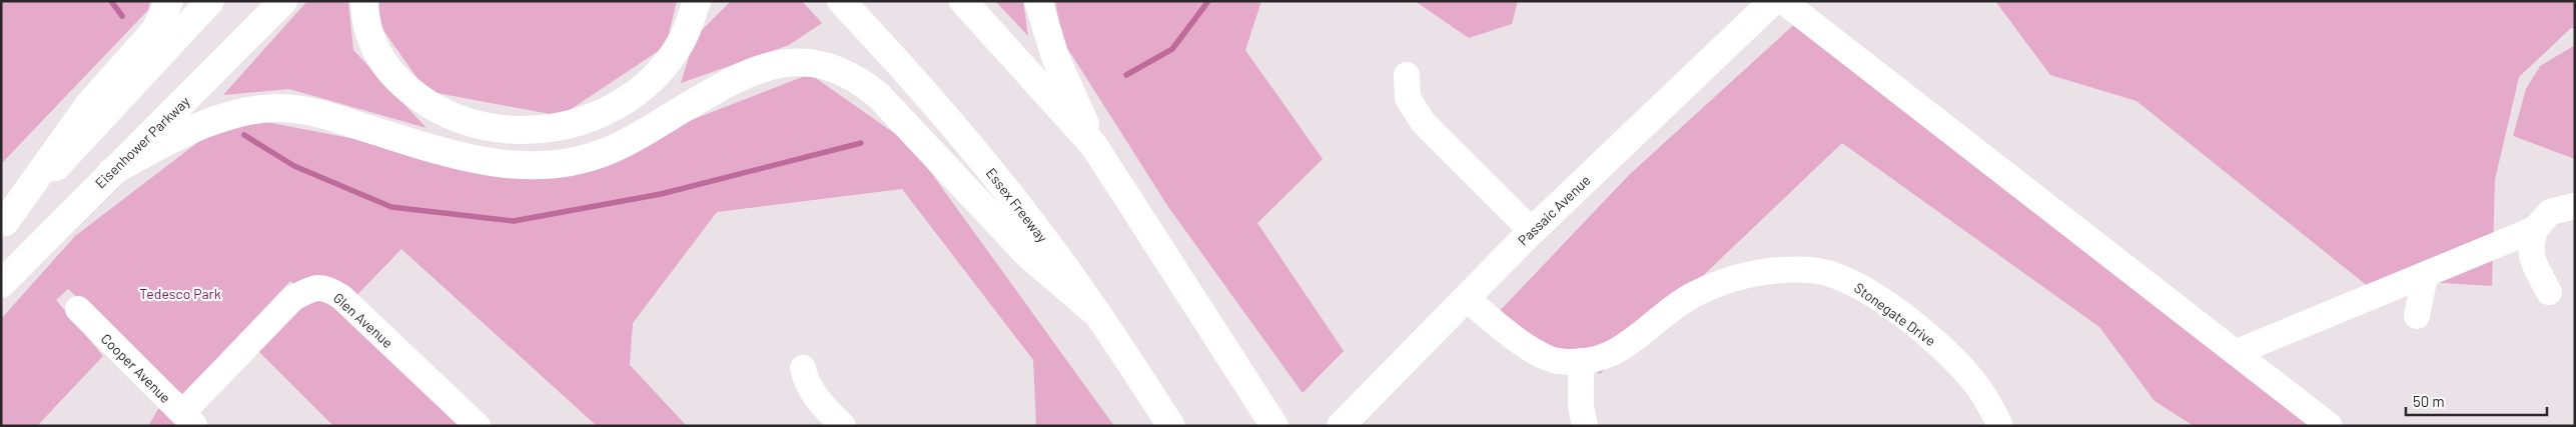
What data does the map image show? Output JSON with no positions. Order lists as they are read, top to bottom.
{
  "streets": {
    "main road": ["Eisenhower Parkway", "Essex Freeway", "Passaic Avenue"],
    "street": ["Stonegate Drive", "Glen Avenue", "Cooper Avenue"]
  },
  "crossings": [
    ["Passaic Avenue", "Stonegate Drive"],
    ["Glen Avenue", "Cooper Avenue"]
  ],
  "parks": ["Tedesco Park"],
  "scale_bar": "50 m"
}
